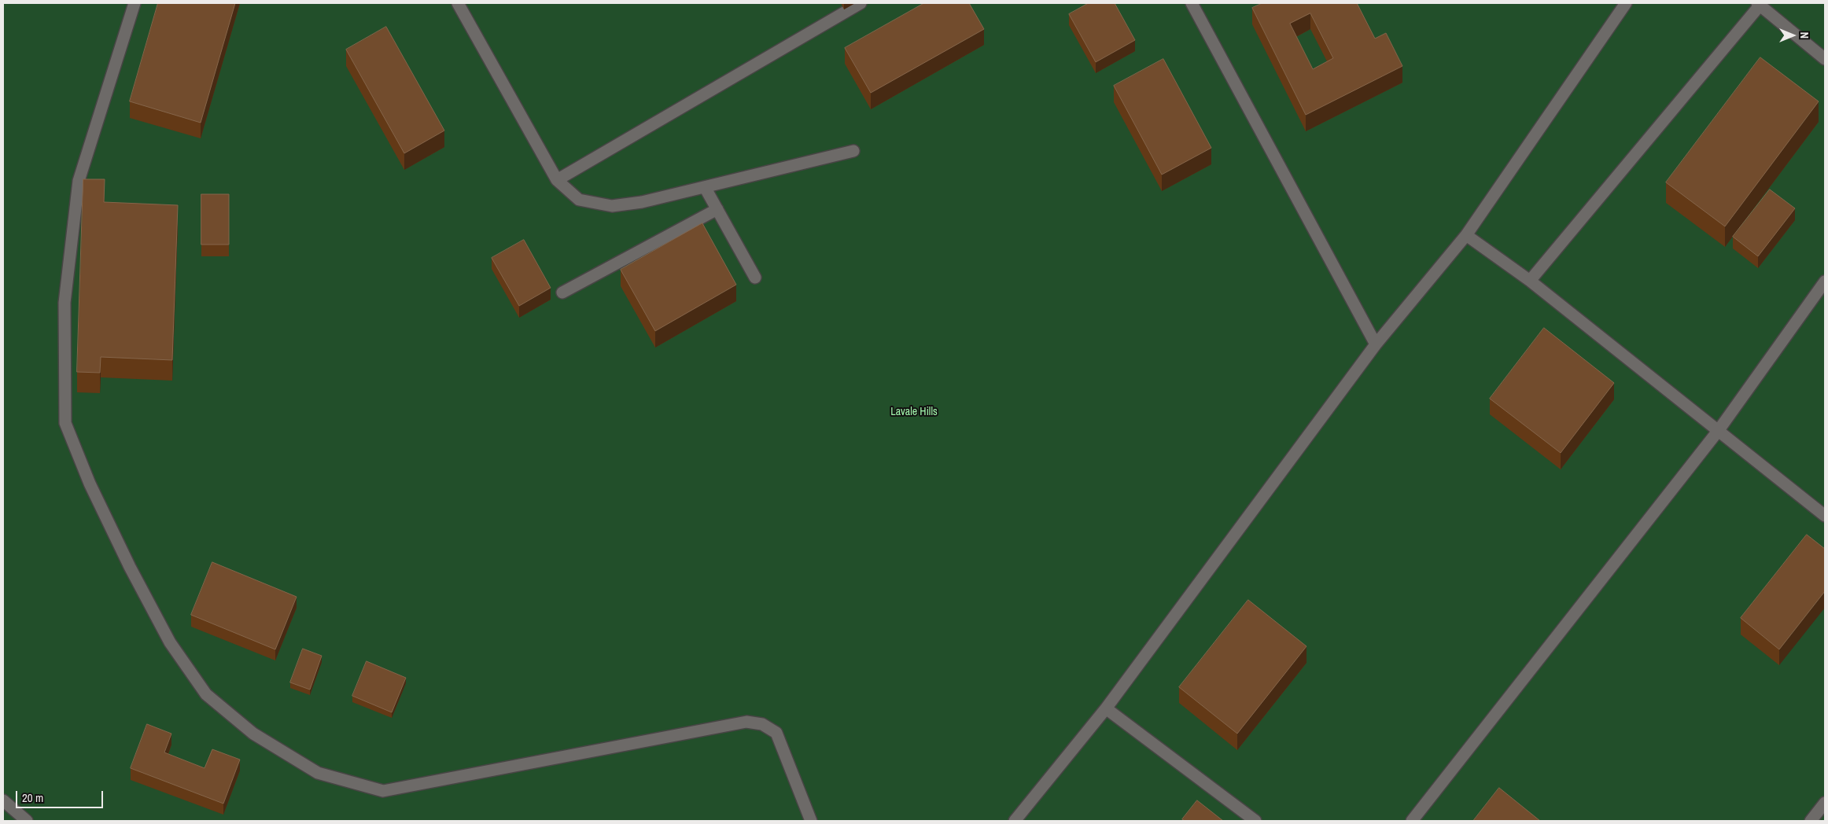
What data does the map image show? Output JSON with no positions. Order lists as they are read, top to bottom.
{
  "parks": ["Lavale Hills"],
  "scale_bar": "20 m",
  "north": "right"
}
